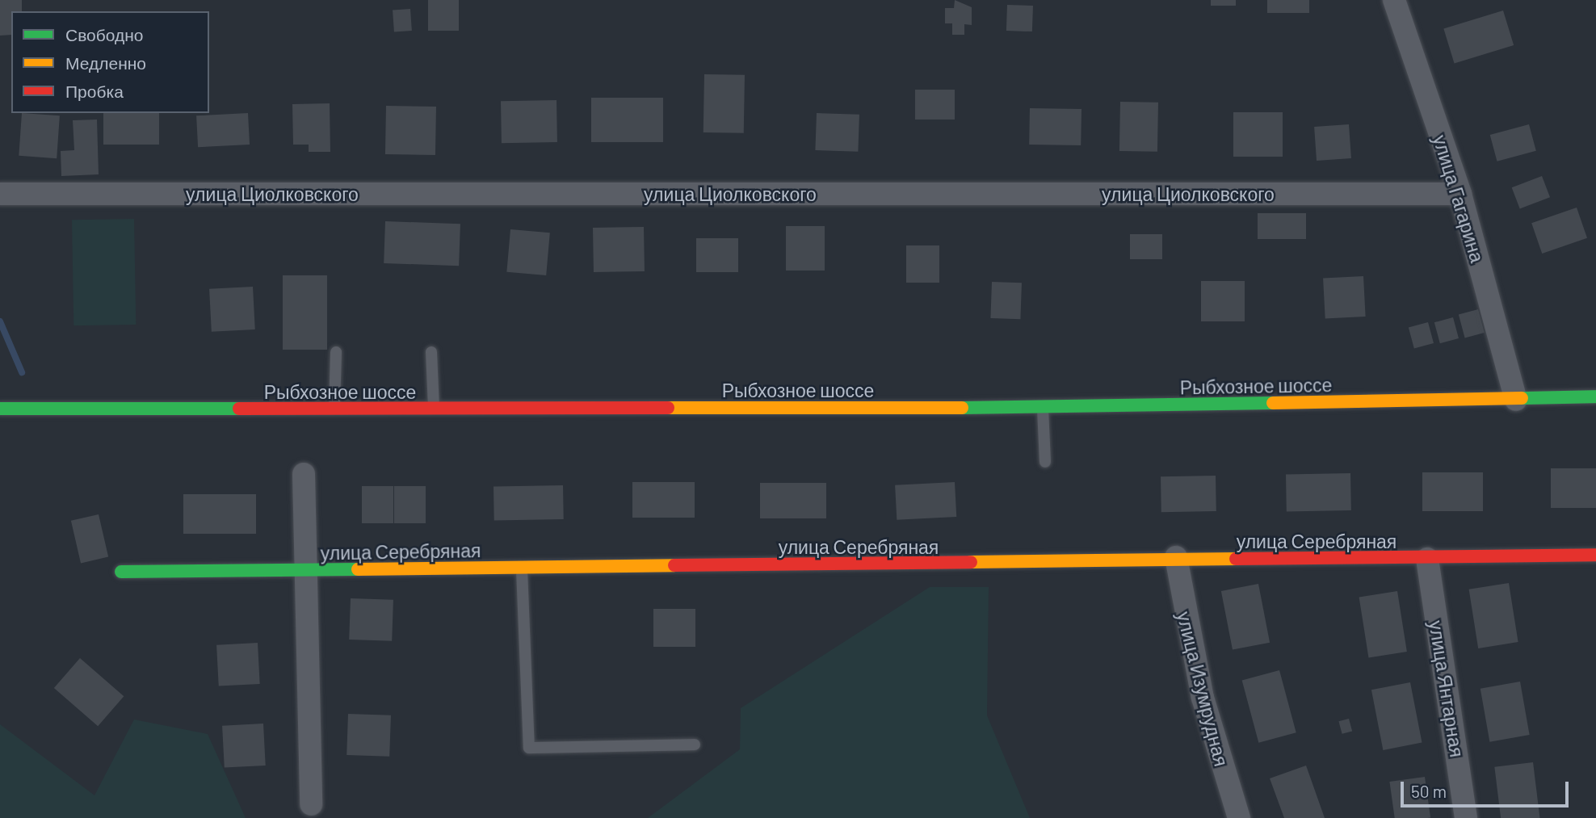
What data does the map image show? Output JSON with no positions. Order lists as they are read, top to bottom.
{
  "streets": {
    "street": [
      "улица Циолковского",
      "улица Гагарина",
      "Рыбхозное шоссе",
      "улица Серебряная",
      "улица Изумрудная",
      "улица Янтарная"
    ]
  },
  "crossings": [
    ["улица Циолковского", "улица Гагарина"],
    ["улица Гагарина", "Рыбхозное шоссе"],
    ["улица Серебряная", "улица Изумрудная"],
    ["улица Серебряная", "улица Янтарная"]
  ],
  "legend": ["Свободно", "Медленно", "Пробка"],
  "scale_bar": "50 m"
}
